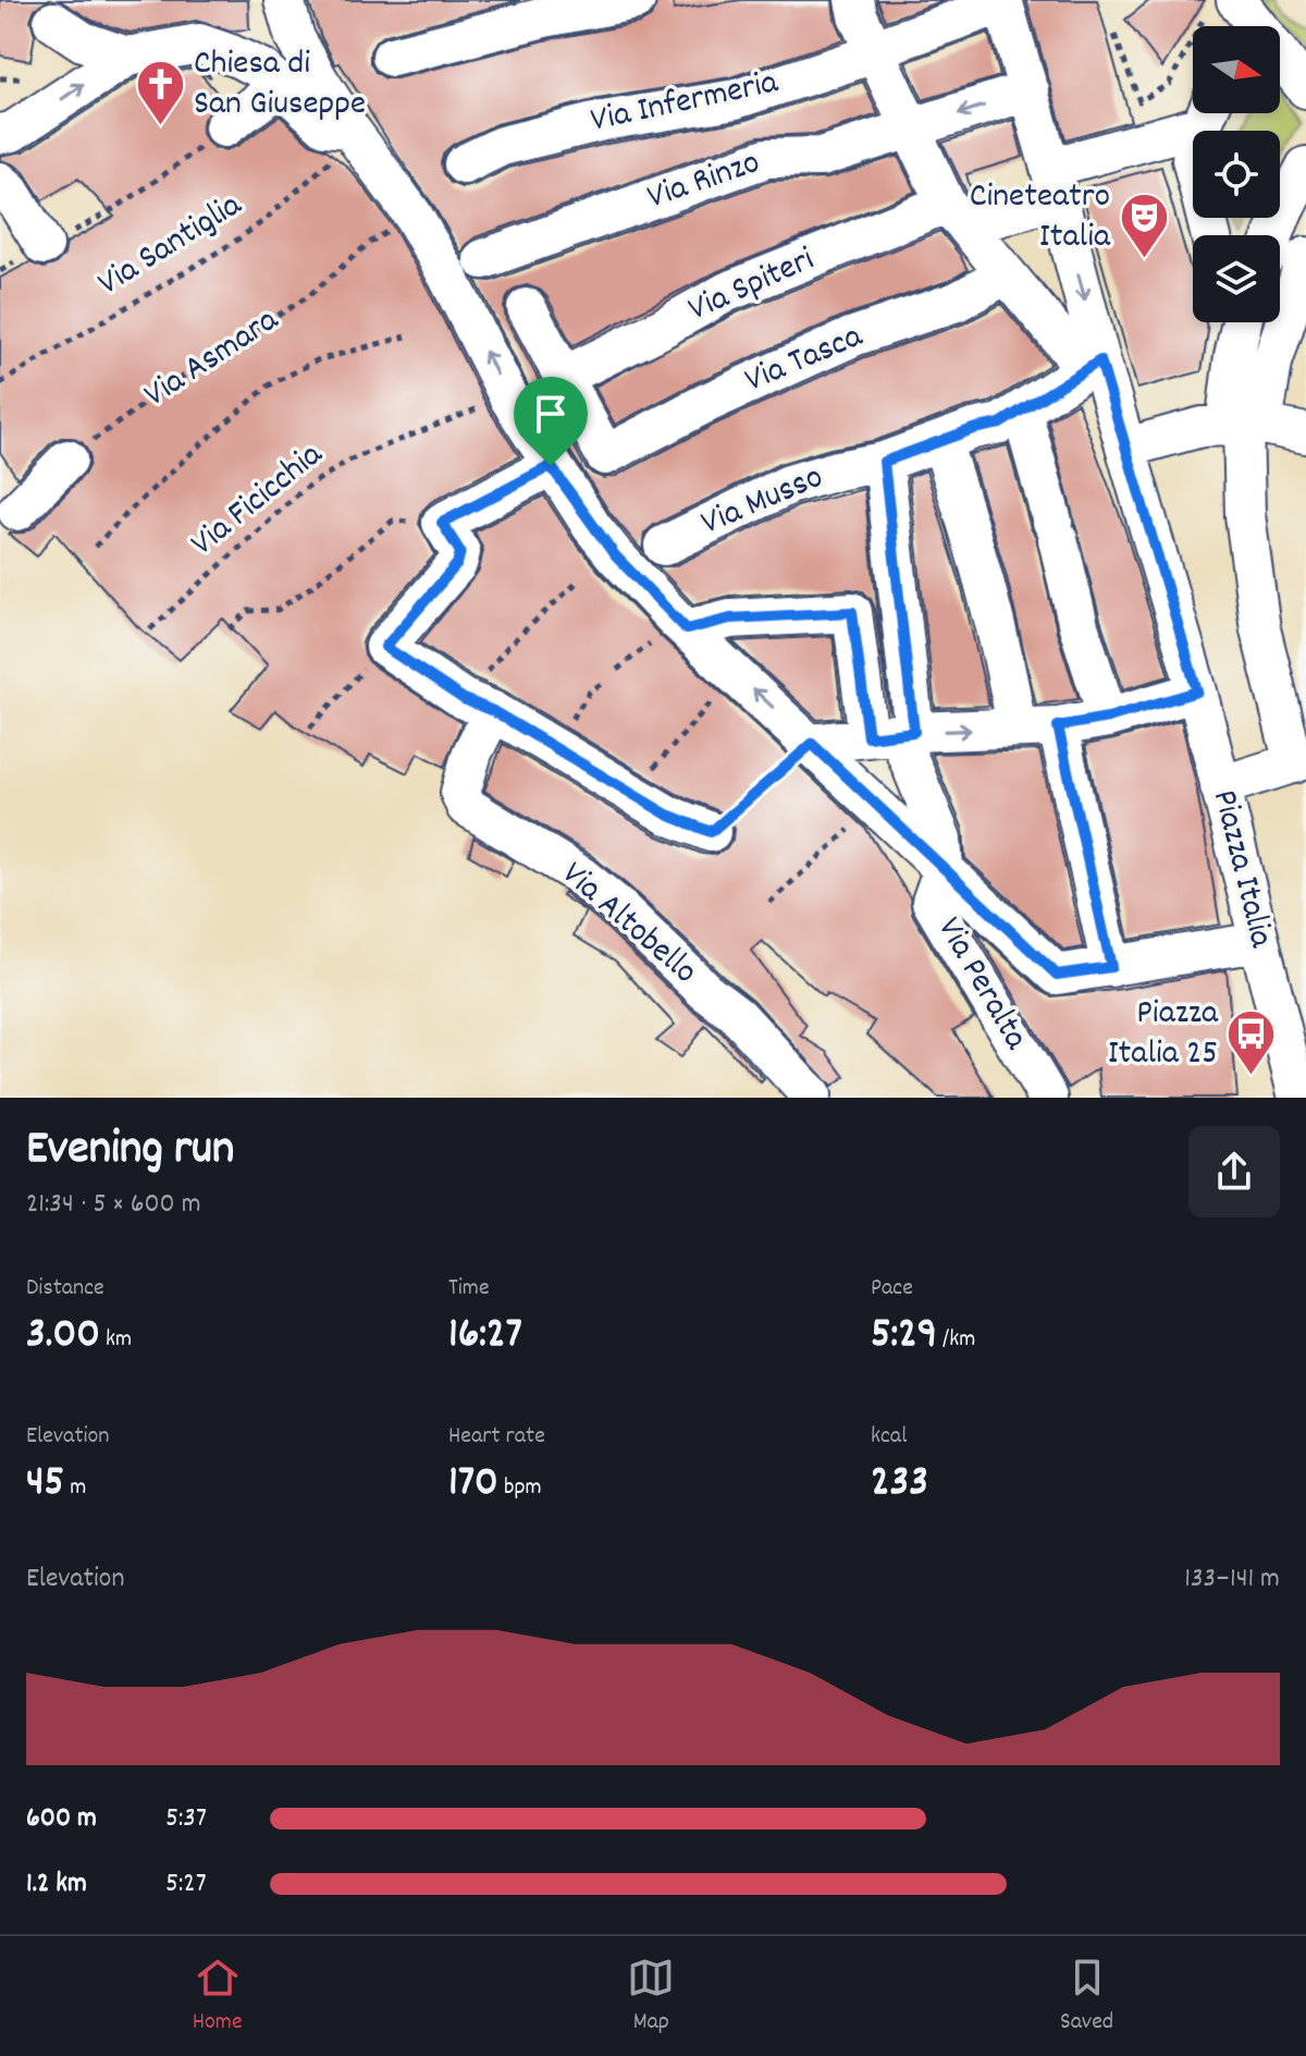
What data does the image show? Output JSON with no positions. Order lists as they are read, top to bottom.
{
  "streets": {
    "street": [
      "Via Infermeria",
      "Via Rinzo",
      "Via Spiteri",
      "Via Tasca",
      "Via Musso",
      "Piazza Italia",
      "Via Altobello",
      "Via Peralta"
    ],
    "path": ["Via Santiglia", "Via Asmara", "Via Ficicchia"]
  },
  "crossings": [
    ["Via Infermeria", "Piazza Italia"],
    ["Via Rinzo", "Piazza Italia"],
    ["Via Spiteri", "Via Tasca"],
    ["Via Spiteri", "Piazza Italia"],
    ["Via Musso", "Piazza Italia"]
  ],
  "places": {
    "church": ["Chiesa di San Giuseppe"],
    "theatre": ["Cineteatro Italia"],
    "bus stop": ["Piazza Italia 25"]
  },
  "north": "right",
  "page": {
    "heading": ["Evening run", "21:34 · 5 × 600 m"],
    "stats": [
      ["Distance", "3.00 km"],
      ["Time", "16:27"],
      ["Pace", "5:29 /km"],
      ["Elevation", "45 m"],
      ["Heart rate", "170 bpm"],
      ["kcal", "233"]
    ],
    "chart": ["Elevation", "133–141 m"],
    "list": [
      {
        "name": "600 m",
        "note": "5:37"
      },
      {
        "name": "1.2 km",
        "note": "5:27"
      }
    ],
    "tabs": ["Home", "Map", "Saved"]
  }
}
